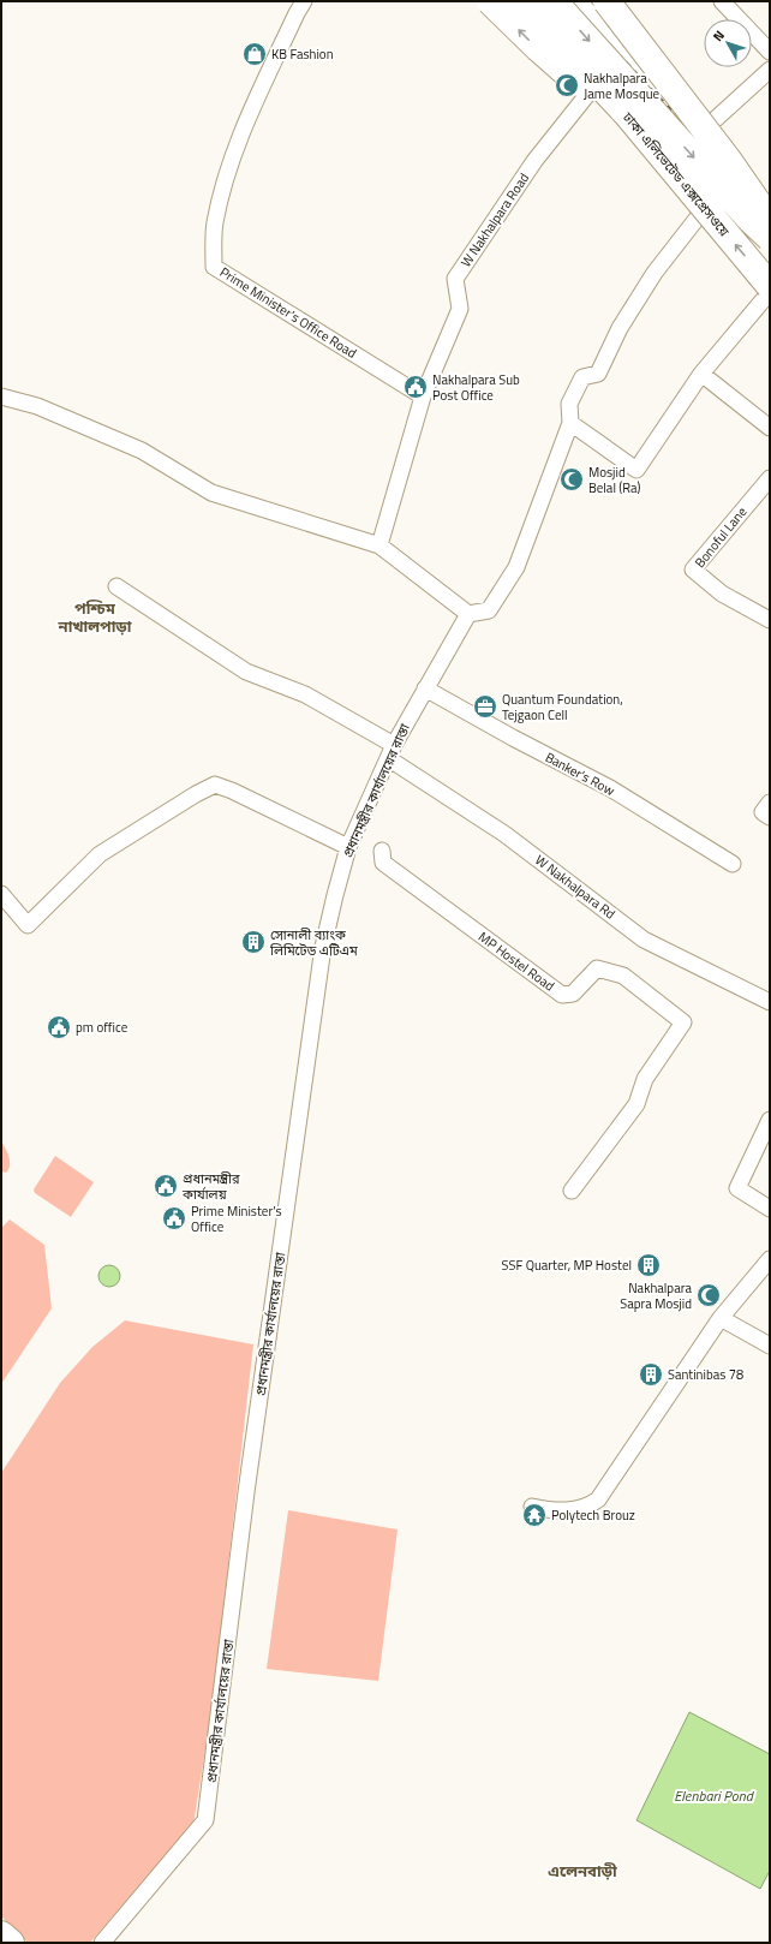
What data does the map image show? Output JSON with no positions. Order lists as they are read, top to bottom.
{
  "streets": {
    "highway": ["ঢাকা এলিভেটেড এক্সপ্রেসওয়ে"],
    "street": [
      "W Nakhalpara Road",
      "Prime Minister's Office Road",
      "Bonoful Lane",
      "Banker's Row",
      "প্রধানমন্ত্রীর কার্যালয়ের রাস্তা",
      "W Nakhalpara Rd",
      "MP Hostel Road"
    ]
  },
  "crossings": [
    ["W Nakhalpara Road", "Prime Minister's Office Road"],
    ["Banker's Row", "প্রধানমন্ত্রীর কার্যালয়ের রাস্তা"],
    ["প্রধানমন্ত্রীর কার্যালয়ের রাস্তা", "W Nakhalpara Rd"]
  ],
  "districts": ["পশ্চিম নাখালপাড়া", "এলেনবাড়ী"],
  "water": ["Elenbari Pond"],
  "places": {
    "shop": ["KB Fashion"],
    "mosque": ["Nakhalpara Jame Mosque", "Mosjid Belal (Ra)", "Nakhalpara Sapra Mosjid"],
    "public building": [
      "Nakhalpara Sub Post Office",
      "pm office",
      "প্রধানমন্ত্রীর কার্যালয়",
      "Prime Minister's Office"
    ],
    "office": ["Quantum Foundation, Tejgaon Cell"],
    "building": ["সোনালী ব্যাংক লিমিটেড এটিএম", "SSF Quarter, MP Hostel", "Santinibas 78"],
    "temple": ["Polytech Brouz"]
  },
  "north": "top left"
}
